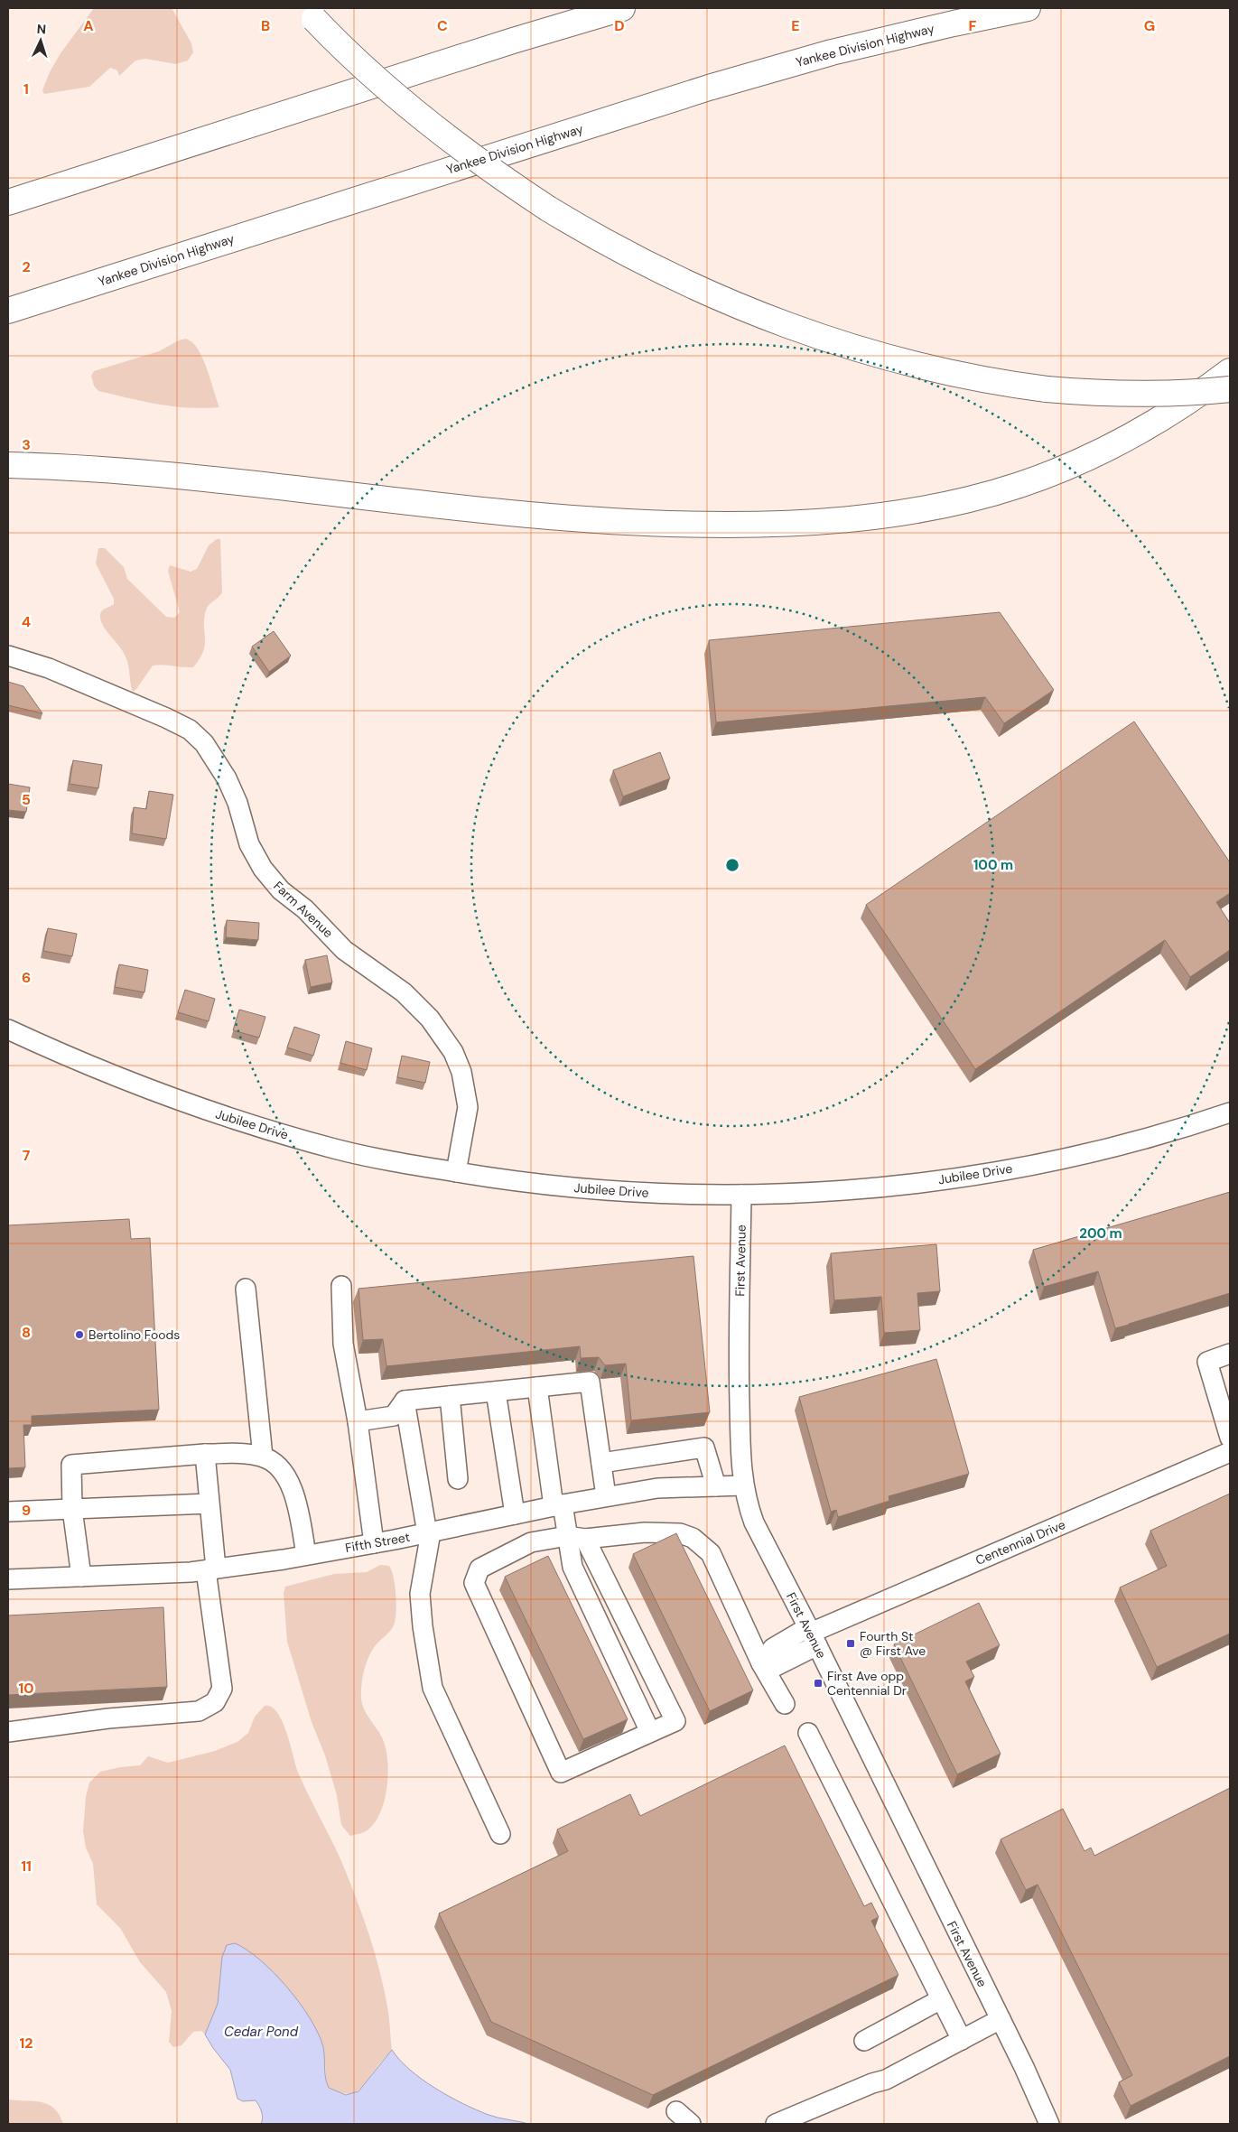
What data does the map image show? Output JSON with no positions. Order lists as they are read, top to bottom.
{
  "streets": {
    "highway": ["Yankee Division Highway"],
    "street": [
      "Farm Avenue",
      "Jubilee Drive",
      "First Avenue",
      "Fifth Street",
      "Centennial Drive"
    ]
  },
  "crossings": [
    ["Farm Avenue", "Jubilee Drive"],
    ["Jubilee Drive", "First Avenue"],
    ["First Avenue", "Fifth Street"],
    ["First Avenue", "Centennial Drive"]
  ],
  "water": ["Cedar Pond"],
  "places": {
    "other": ["Bertolino Foods"],
    "transit": ["Fourth St @ First Ave", "First Ave opp Centennial Dr"]
  },
  "north": "top",
  "grid": {
    "columns": [
      "A",
      "B",
      "C",
      "D",
      "E",
      "F",
      "G"
    ],
    "rows": [
      "1",
      "2",
      "3",
      "4",
      "5",
      "6",
      "7",
      "8",
      "9",
      "10",
      "11",
      "12"
    ]
  },
  "rings": ["100 m", "200 m"]
}
